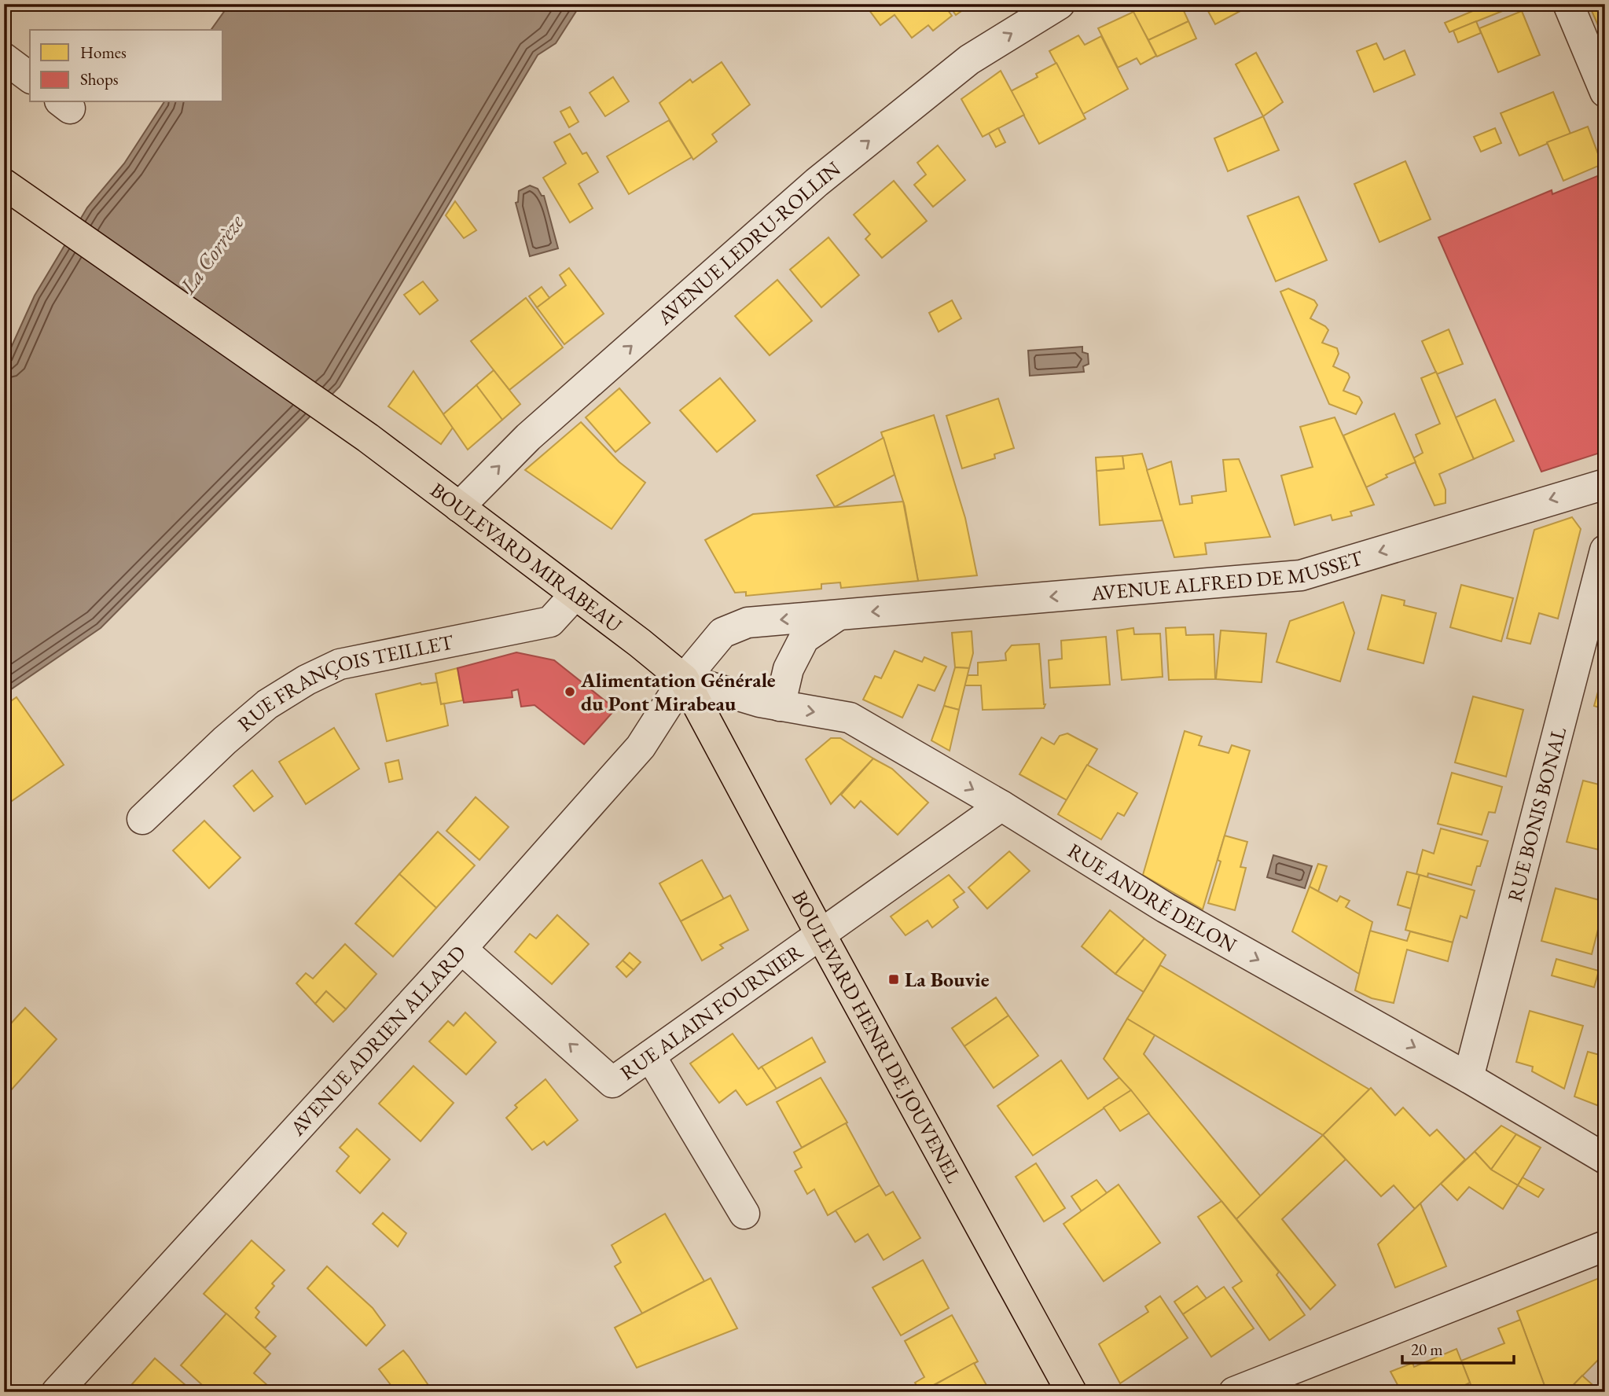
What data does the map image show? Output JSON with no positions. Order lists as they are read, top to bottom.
{
  "streets": {
    "main road": ["BOULEVARD MIRABEAU", "BOULEVARD HENRI DE JOUVENEL"],
    "street": [
      "AVENUE LEDRU-ROLLIN",
      "AVENUE ALFRED DE MUSSET",
      "RUE FRANÇOIS TEILLET",
      "RUE BONIS BONAL",
      "RUE ANDRÉ DELON",
      "RUE ALAIN FOURNIER",
      "AVENUE ADRIEN ALLARD"
    ]
  },
  "crossings": [
    ["AVENUE LEDRU-ROLLIN", "BOULEVARD MIRABEAU"],
    ["BOULEVARD MIRABEAU", "AVENUE ALFRED DE MUSSET"],
    ["BOULEVARD MIRABEAU", "RUE FRANÇOIS TEILLET"],
    ["BOULEVARD MIRABEAU", "RUE ANDRÉ DELON"],
    ["BOULEVARD MIRABEAU", "BOULEVARD HENRI DE JOUVENEL"],
    ["BOULEVARD MIRABEAU", "AVENUE ADRIEN ALLARD"],
    ["AVENUE ALFRED DE MUSSET", "RUE ANDRÉ DELON"],
    ["AVENUE ALFRED DE MUSSET", "BOULEVARD HENRI DE JOUVENEL"],
    ["AVENUE ALFRED DE MUSSET", "AVENUE ADRIEN ALLARD"],
    ["RUE BONIS BONAL", "RUE ANDRÉ DELON"],
    ["RUE ANDRÉ DELON", "RUE ALAIN FOURNIER"],
    ["RUE ANDRÉ DELON", "BOULEVARD HENRI DE JOUVENEL"],
    ["RUE ANDRÉ DELON", "AVENUE ADRIEN ALLARD"],
    ["RUE ALAIN FOURNIER", "BOULEVARD HENRI DE JOUVENEL"],
    ["RUE ALAIN FOURNIER", "AVENUE ADRIEN ALLARD"],
    ["BOULEVARD HENRI DE JOUVENEL", "AVENUE ADRIEN ALLARD"]
  ],
  "one_way": ["AVENUE LEDRU-ROLLIN", "AVENUE ALFRED DE MUSSET", "RUE ANDRÉ DELON"],
  "water": ["La Corrèze"],
  "places": {
    "other": ["Alimentation Générale du Pont Mirabeau"],
    "transit": ["La Bouvie"]
  },
  "legend": ["Homes", "Shops"],
  "scale_bar": "20 m"
}
